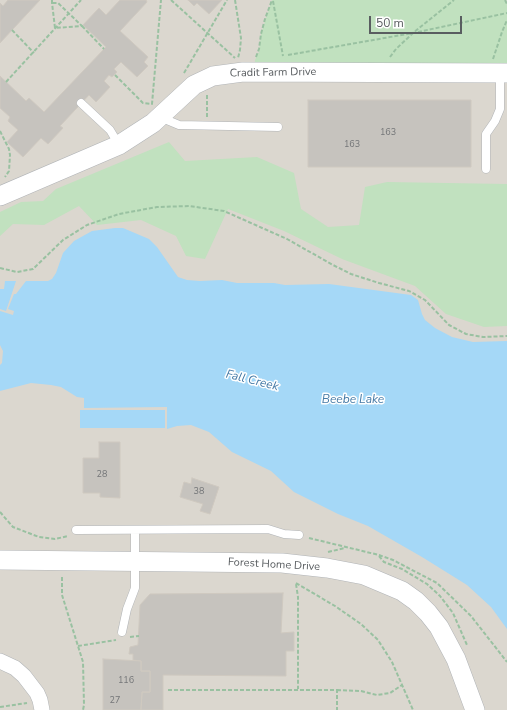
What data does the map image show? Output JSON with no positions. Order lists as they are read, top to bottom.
{
  "streets": {
    "street": ["Cradit Farm Drive", "Forest Home Drive"]
  },
  "water": ["Fall Creek", "Beebe Lake"],
  "house_numbers": [
    "163",
    "163",
    "28",
    "38",
    "116",
    "27"
  ],
  "scale_bar": "50 m"
}
